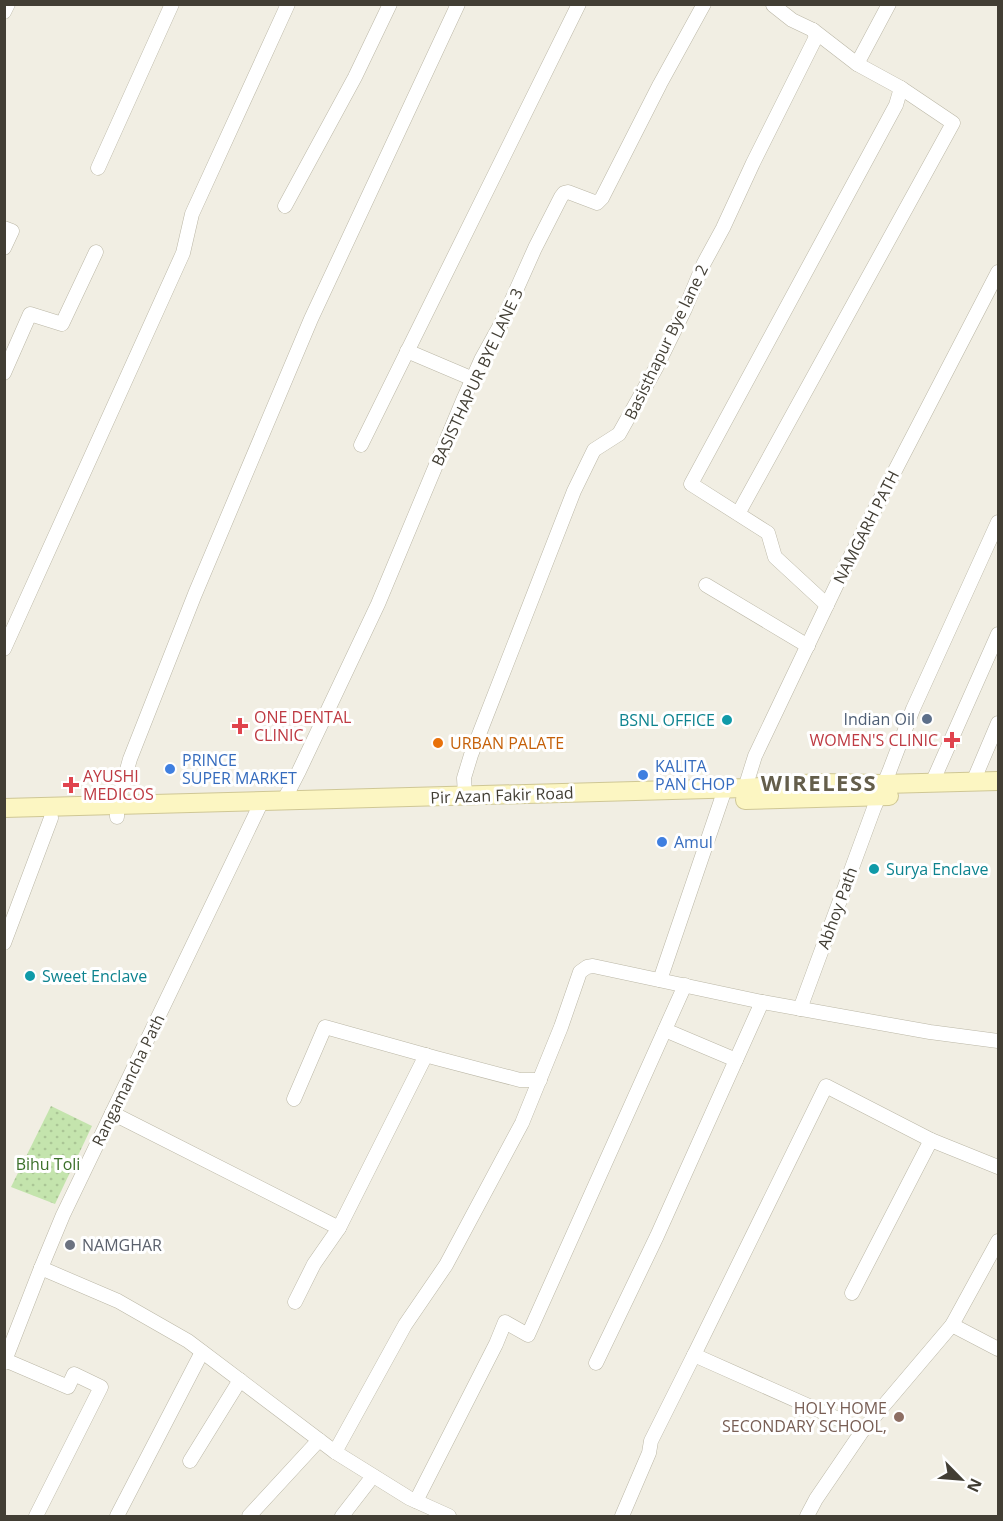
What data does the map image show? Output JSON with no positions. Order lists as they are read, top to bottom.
{
  "streets": {
    "main road": ["Pir Azan Fakir Road"],
    "street": [
      "Basisthapur Bye lane 2",
      "BASISTHAPUR BYE LANE 3",
      "NAMGARH PATH",
      "Abhoy Path",
      "Rangamancha Path"
    ]
  },
  "crossings": [
    ["Basisthapur Bye lane 2", "Pir Azan Fakir Road"],
    ["BASISTHAPUR BYE LANE 3", "Pir Azan Fakir Road"],
    ["NAMGARH PATH", "Pir Azan Fakir Road"],
    ["Pir Azan Fakir Road", "Abhoy Path"],
    ["Pir Azan Fakir Road", "Rangamancha Path"]
  ],
  "districts": ["WIRELESS"],
  "parks": ["Bihu Toli"],
  "places": {
    "other": [
      "Indian Oil",
      "BSNL OFFICE",
      "URBAN PALATE",
      "PRINCE SUPER MARKET",
      "KALITA PAN CHOP",
      "Amul",
      "Surya Enclave",
      "Sweet Enclave",
      "NAMGHAR",
      "HOLY HOME SECONDARY SCHOOL,"
    ],
    "health": ["ONE DENTAL CLINIC", "WOMEN'S CLINIC", "AYUSHI MEDICOS"]
  },
  "north": "bottom right"
}
